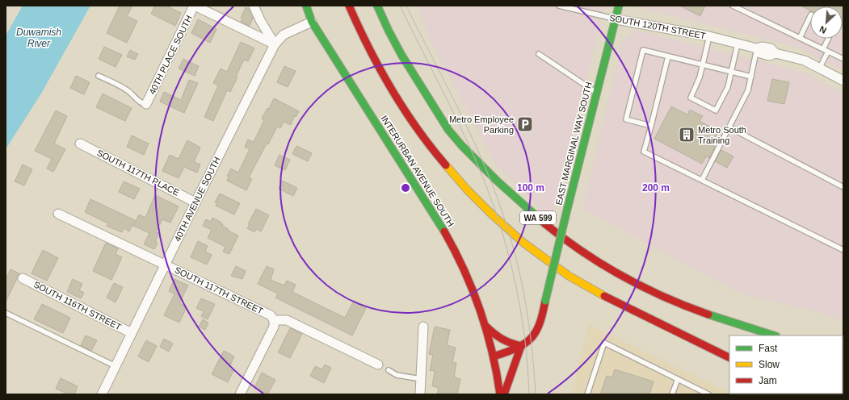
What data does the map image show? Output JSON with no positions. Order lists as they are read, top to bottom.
{
  "streets": {
    "main road": ["EAST MARGINAL WAY SOUTH", "INTERURBAN AVENUE SOUTH", "WA 599"],
    "street": [
      "SOUTH 120TH STREET",
      "40TH PLACE SOUTH",
      "SOUTH 117TH PLACE",
      "40TH AVENUE SOUTH",
      "SOUTH 117TH STREET",
      "SOUTH 116TH STREET"
    ]
  },
  "crossings": [
    ["SOUTH 120TH STREET", "EAST MARGINAL WAY SOUTH"],
    ["EAST MARGINAL WAY SOUTH", "INTERURBAN AVENUE SOUTH"],
    ["INTERURBAN AVENUE SOUTH", "40TH AVENUE SOUTH"],
    ["SOUTH 117TH PLACE", "40TH AVENUE SOUTH"],
    ["40TH AVENUE SOUTH", "SOUTH 117TH STREET"],
    ["40TH AVENUE SOUTH", "SOUTH 116TH STREET"]
  ],
  "water": ["Duwamish River"],
  "places": {
    "parking": ["Metro Employee Parking"],
    "building": ["Metro South Training"]
  },
  "legend": ["Fast", "Slow", "Jam"],
  "north": "bottom left",
  "rings": ["100 m", "200 m"]
}
